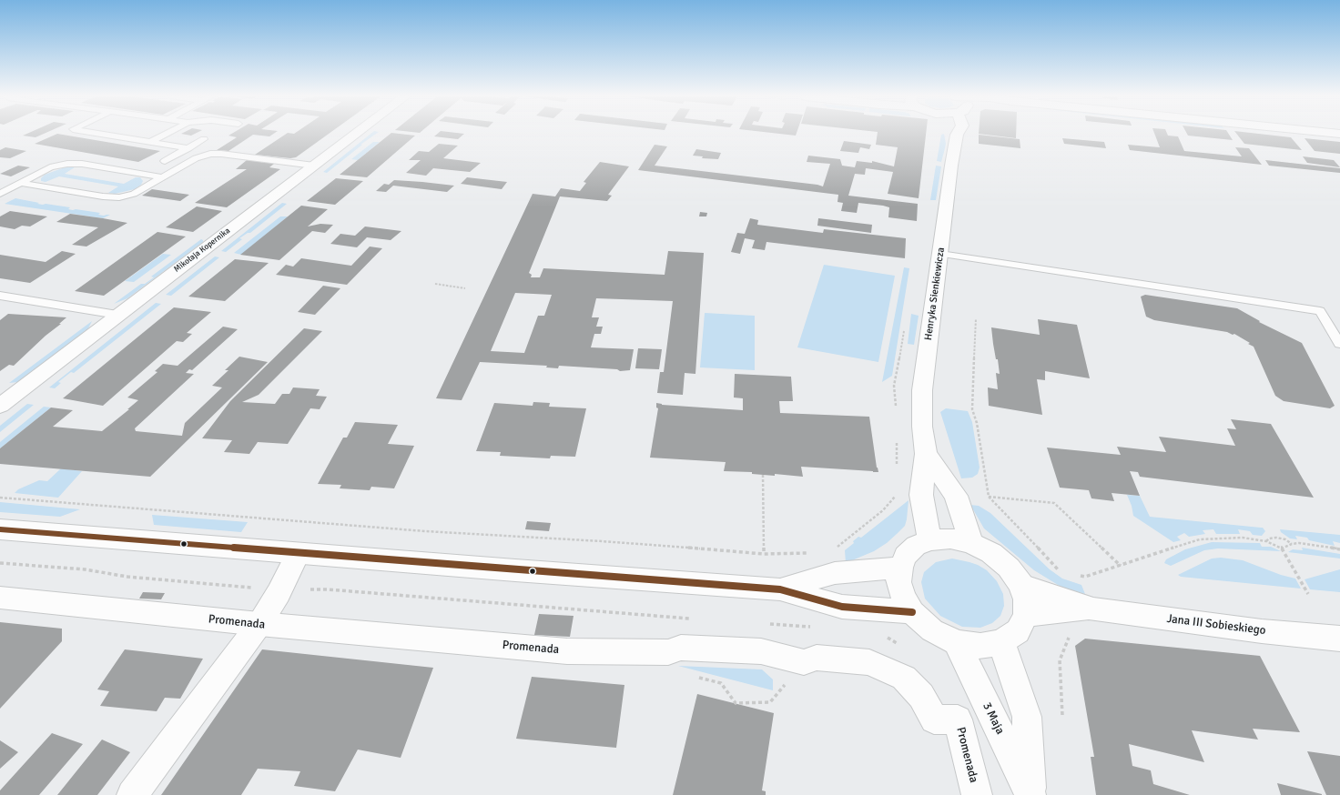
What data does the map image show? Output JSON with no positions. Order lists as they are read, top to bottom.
{
  "streets": {
    "street": [
      "Mikołaja Kopernika",
      "Henryka Sienkiewicza",
      "Promenada",
      "Jana III Sobieskiego",
      "3 Maja"
    ]
  },
  "crossings": [
    ["Henryka Sienkiewicza", "Jana III Sobieskiego"],
    ["Henryka Sienkiewicza", "3 Maja"],
    ["Jana III Sobieskiego", "3 Maja"]
  ]
}
